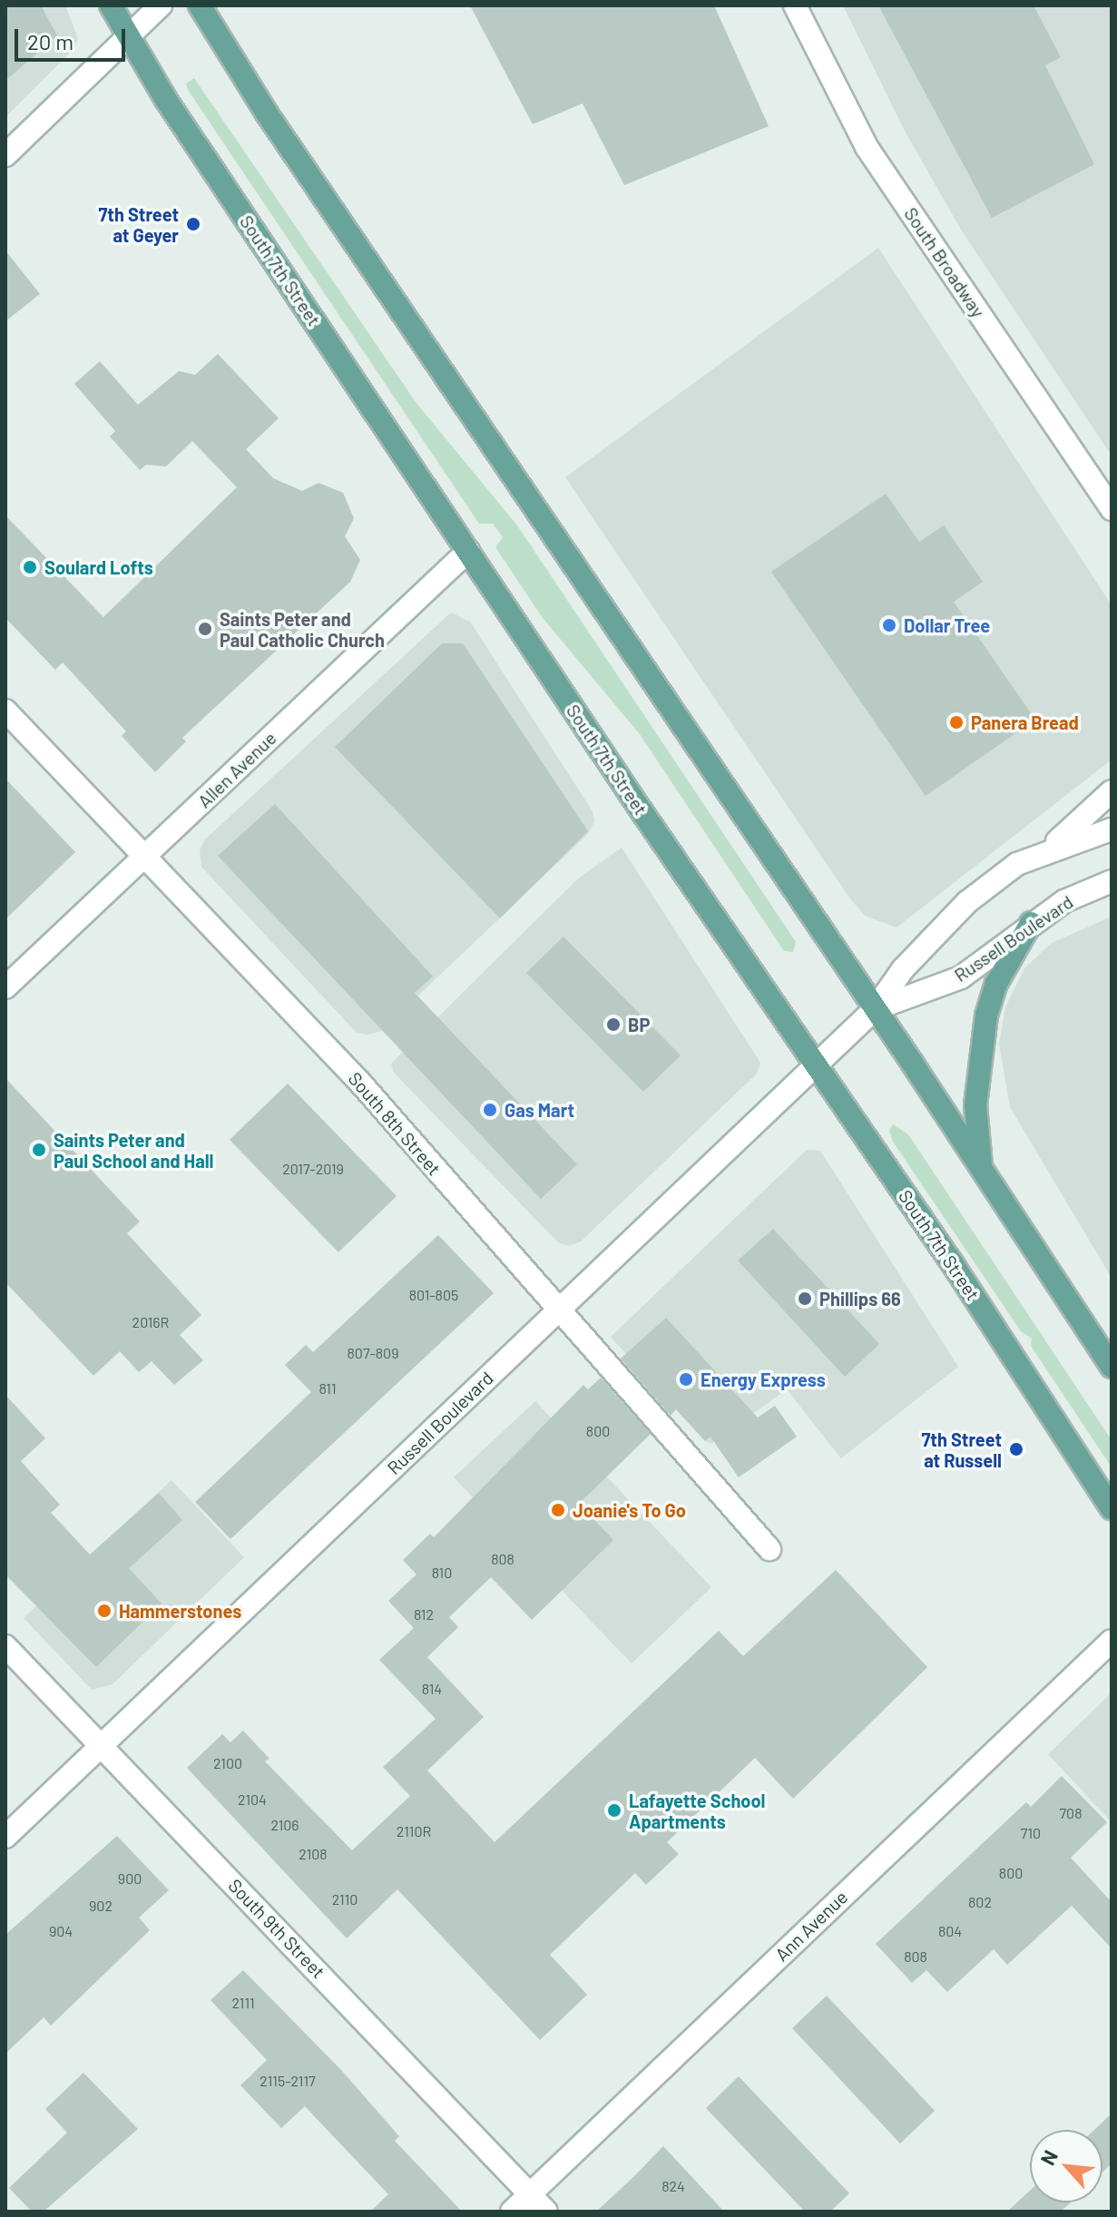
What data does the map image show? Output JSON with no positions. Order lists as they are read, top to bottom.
{
  "streets": {
    "main road": ["South 7th Street"],
    "street": [
      "South Broadway",
      "Allen Avenue",
      "Russell Boulevard",
      "South 8th Street",
      "Ann Avenue",
      "South 9th Street"
    ]
  },
  "crossings": [
    ["South 7th Street", "Allen Avenue"],
    ["South 7th Street", "Russell Boulevard"],
    ["Allen Avenue", "South 8th Street"],
    ["Russell Boulevard", "South 8th Street"],
    ["Russell Boulevard", "South 9th Street"],
    ["Ann Avenue", "South 9th Street"]
  ],
  "places": [
    "7th Street at Geyer",
    "Soulard Lofts",
    "Dollar Tree",
    "Saints Peter and Paul Catholic Church",
    "Panera Bread",
    "BP",
    "Gas Mart",
    "Saints Peter and Paul School and Hall",
    "Phillips 66",
    "Energy Express",
    "7th Street at Russell",
    "Joanie's To Go",
    "Hammerstones",
    "Lafayette School Apartments"
  ],
  "house_numbers": [
    "2017-2019",
    "801-805",
    "2016R",
    "807-809",
    "811",
    "800",
    "808",
    "810",
    "812",
    "814",
    "2100",
    "2104",
    "708",
    "2106",
    "2110R",
    "710",
    "2108",
    "800",
    "900",
    "2110",
    "802",
    "902",
    "904",
    "804",
    "808",
    "2111",
    "2115-2117",
    "824"
  ],
  "scale_bar": "20 m",
  "north": "top left"
}
